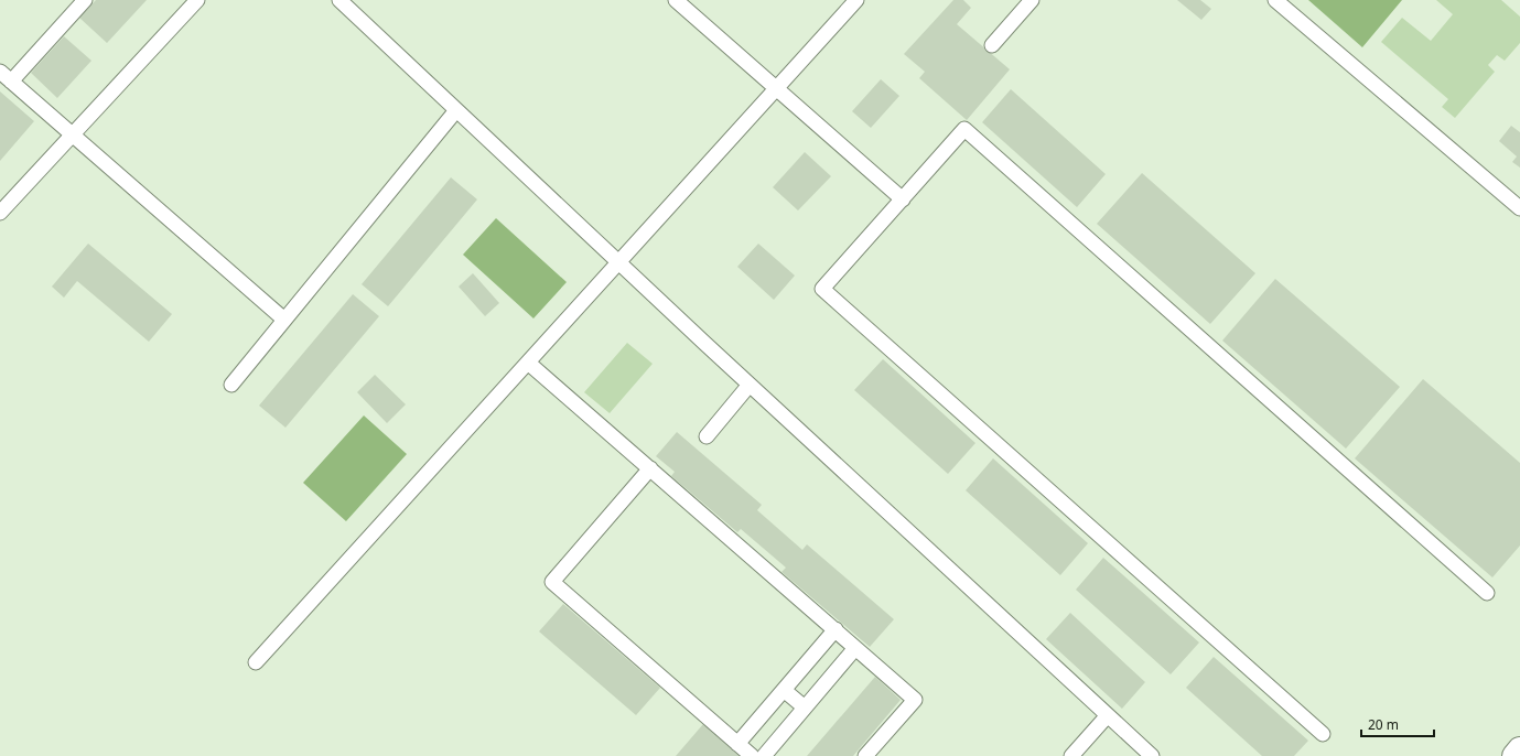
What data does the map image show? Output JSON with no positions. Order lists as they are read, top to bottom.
{
  "scale_bar": "20 m"
}
